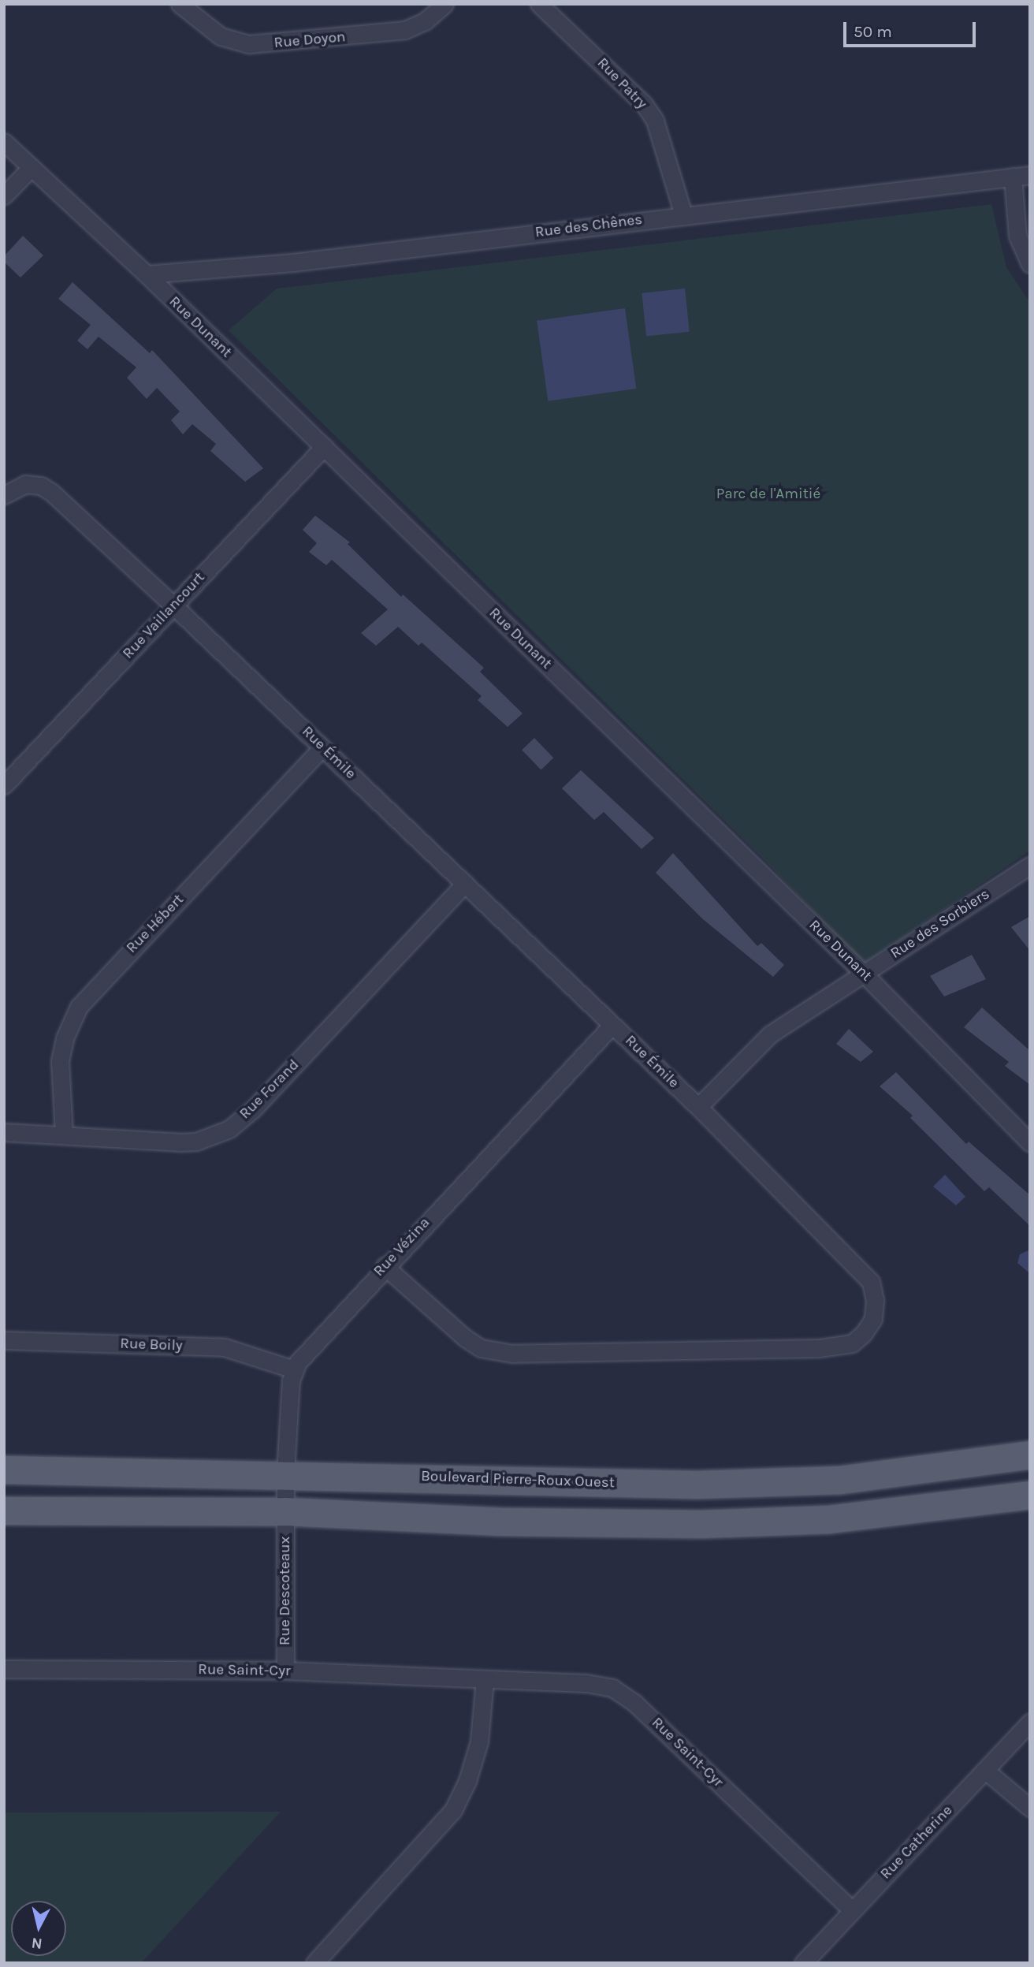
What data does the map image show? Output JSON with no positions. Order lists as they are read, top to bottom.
{
  "streets": {
    "main road": ["Boulevard Pierre-Roux Ouest"],
    "street": [
      "Rue Doyon",
      "Rue Patry",
      "Rue des Chênes",
      "Rue Dunant",
      "Rue Vaillancourt",
      "Rue Émile",
      "Rue Hébert",
      "Rue des Sorbiers",
      "Rue Forand",
      "Rue Vézina",
      "Rue Boily",
      "Rue Descoteaux",
      "Rue Saint-Cyr",
      "Rue Catherine"
    ]
  },
  "crossings": [
    ["Rue Patry", "Rue des Chênes"],
    ["Rue des Chênes", "Rue Dunant"],
    ["Rue Dunant", "Rue Vaillancourt"],
    ["Rue Dunant", "Rue des Sorbiers"],
    ["Rue Vaillancourt", "Rue Émile"],
    ["Rue Émile", "Rue Hébert"],
    ["Rue Émile", "Rue des Sorbiers"],
    ["Rue Émile", "Rue Forand"],
    ["Rue Émile", "Rue Vézina"],
    ["Rue Hébert", "Rue Forand"],
    ["Rue Vézina", "Rue Boily"],
    ["Rue Descoteaux", "Rue Saint-Cyr"],
    ["Rue Saint-Cyr", "Rue Catherine"]
  ],
  "parks": ["Parc de l'Amitié"],
  "scale_bar": "50 m",
  "north": "bottom"
}
